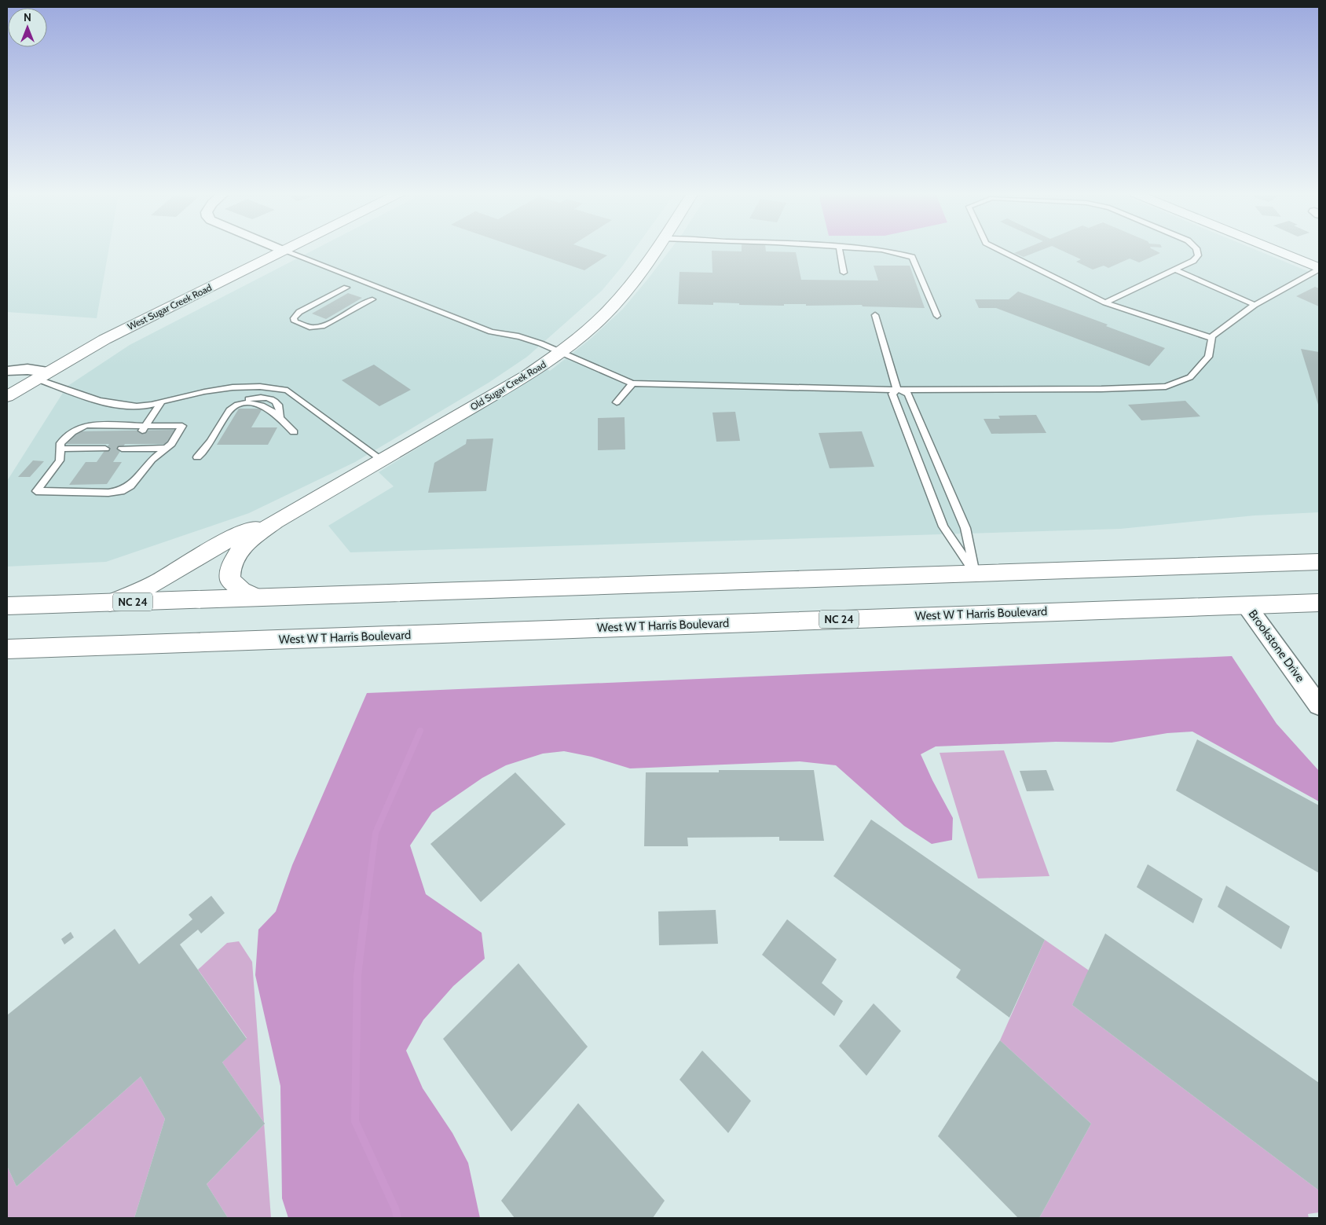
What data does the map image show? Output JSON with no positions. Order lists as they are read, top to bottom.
{
  "streets": {
    "main road": [
      "West Sugar Creek Road",
      "Old Sugar Creek Road",
      "NC 24",
      "West W T Harris Boulevard"
    ],
    "street": ["Brookstone Drive"]
  },
  "crossings": [
    ["Old Sugar Creek Road", "NC 24"],
    ["West W T Harris Boulevard", "Brookstone Drive"]
  ],
  "north": "top"
}
